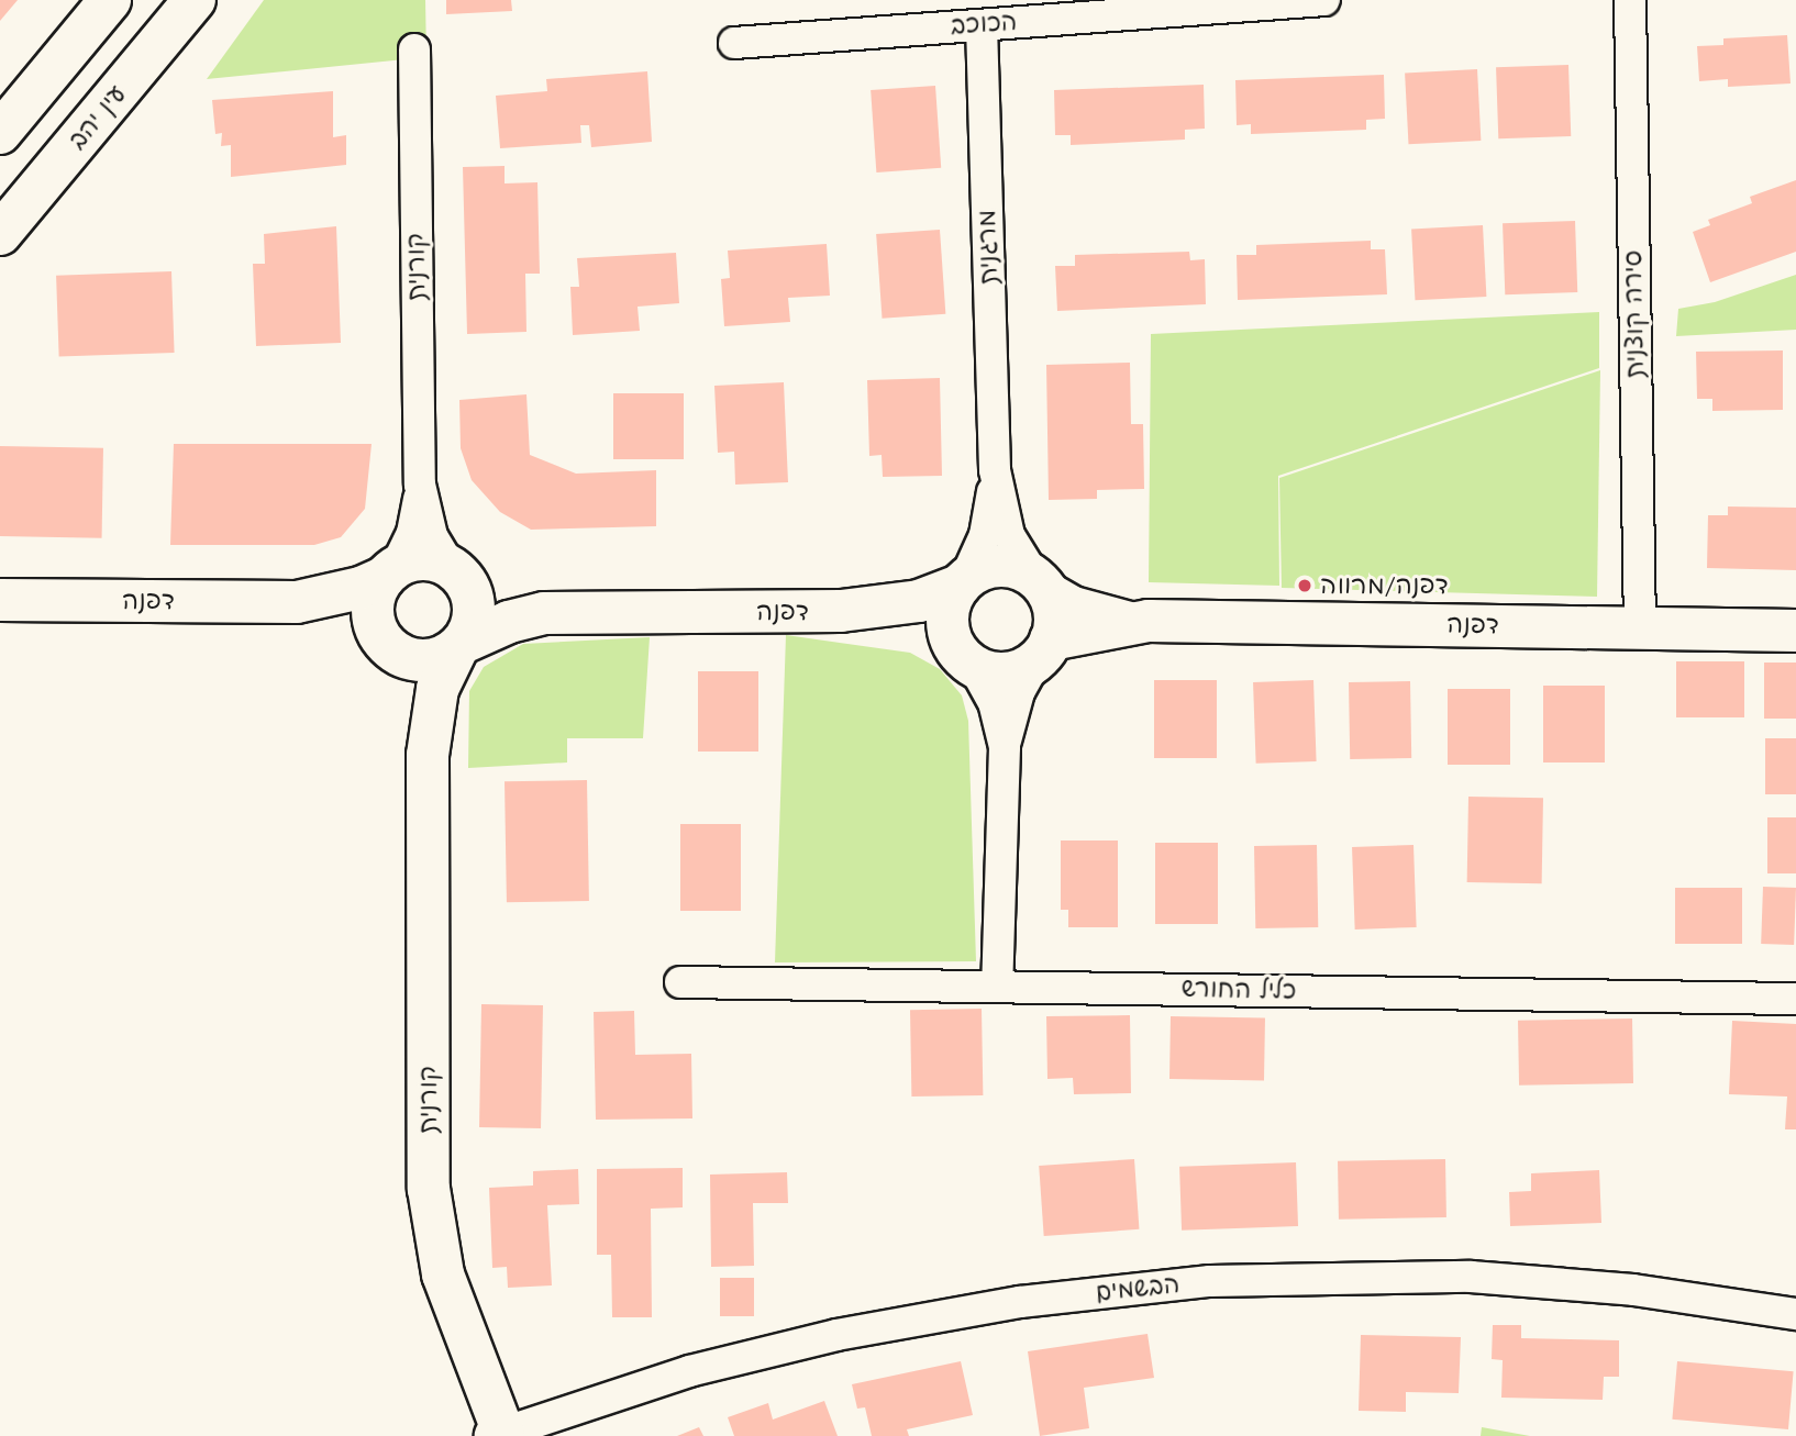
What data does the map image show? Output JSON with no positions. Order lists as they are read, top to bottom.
{
  "streets": {
    "street": [
      "הכוכב",
      "עין יהב",
      "מרגנית",
      "קורנית",
      "סירה קוצנית",
      "דפנה",
      "כליל החורש",
      "הבשמים"
    ]
  },
  "crossings": [
    ["הכוכב", "מרגנית"],
    ["מרגנית", "דפנה"],
    ["קורנית", "דפנה"],
    ["קורנית", "הבשמים"],
    ["סירה קוצנית", "דפנה"]
  ],
  "places": ["דפנה/מרווה"]
}
